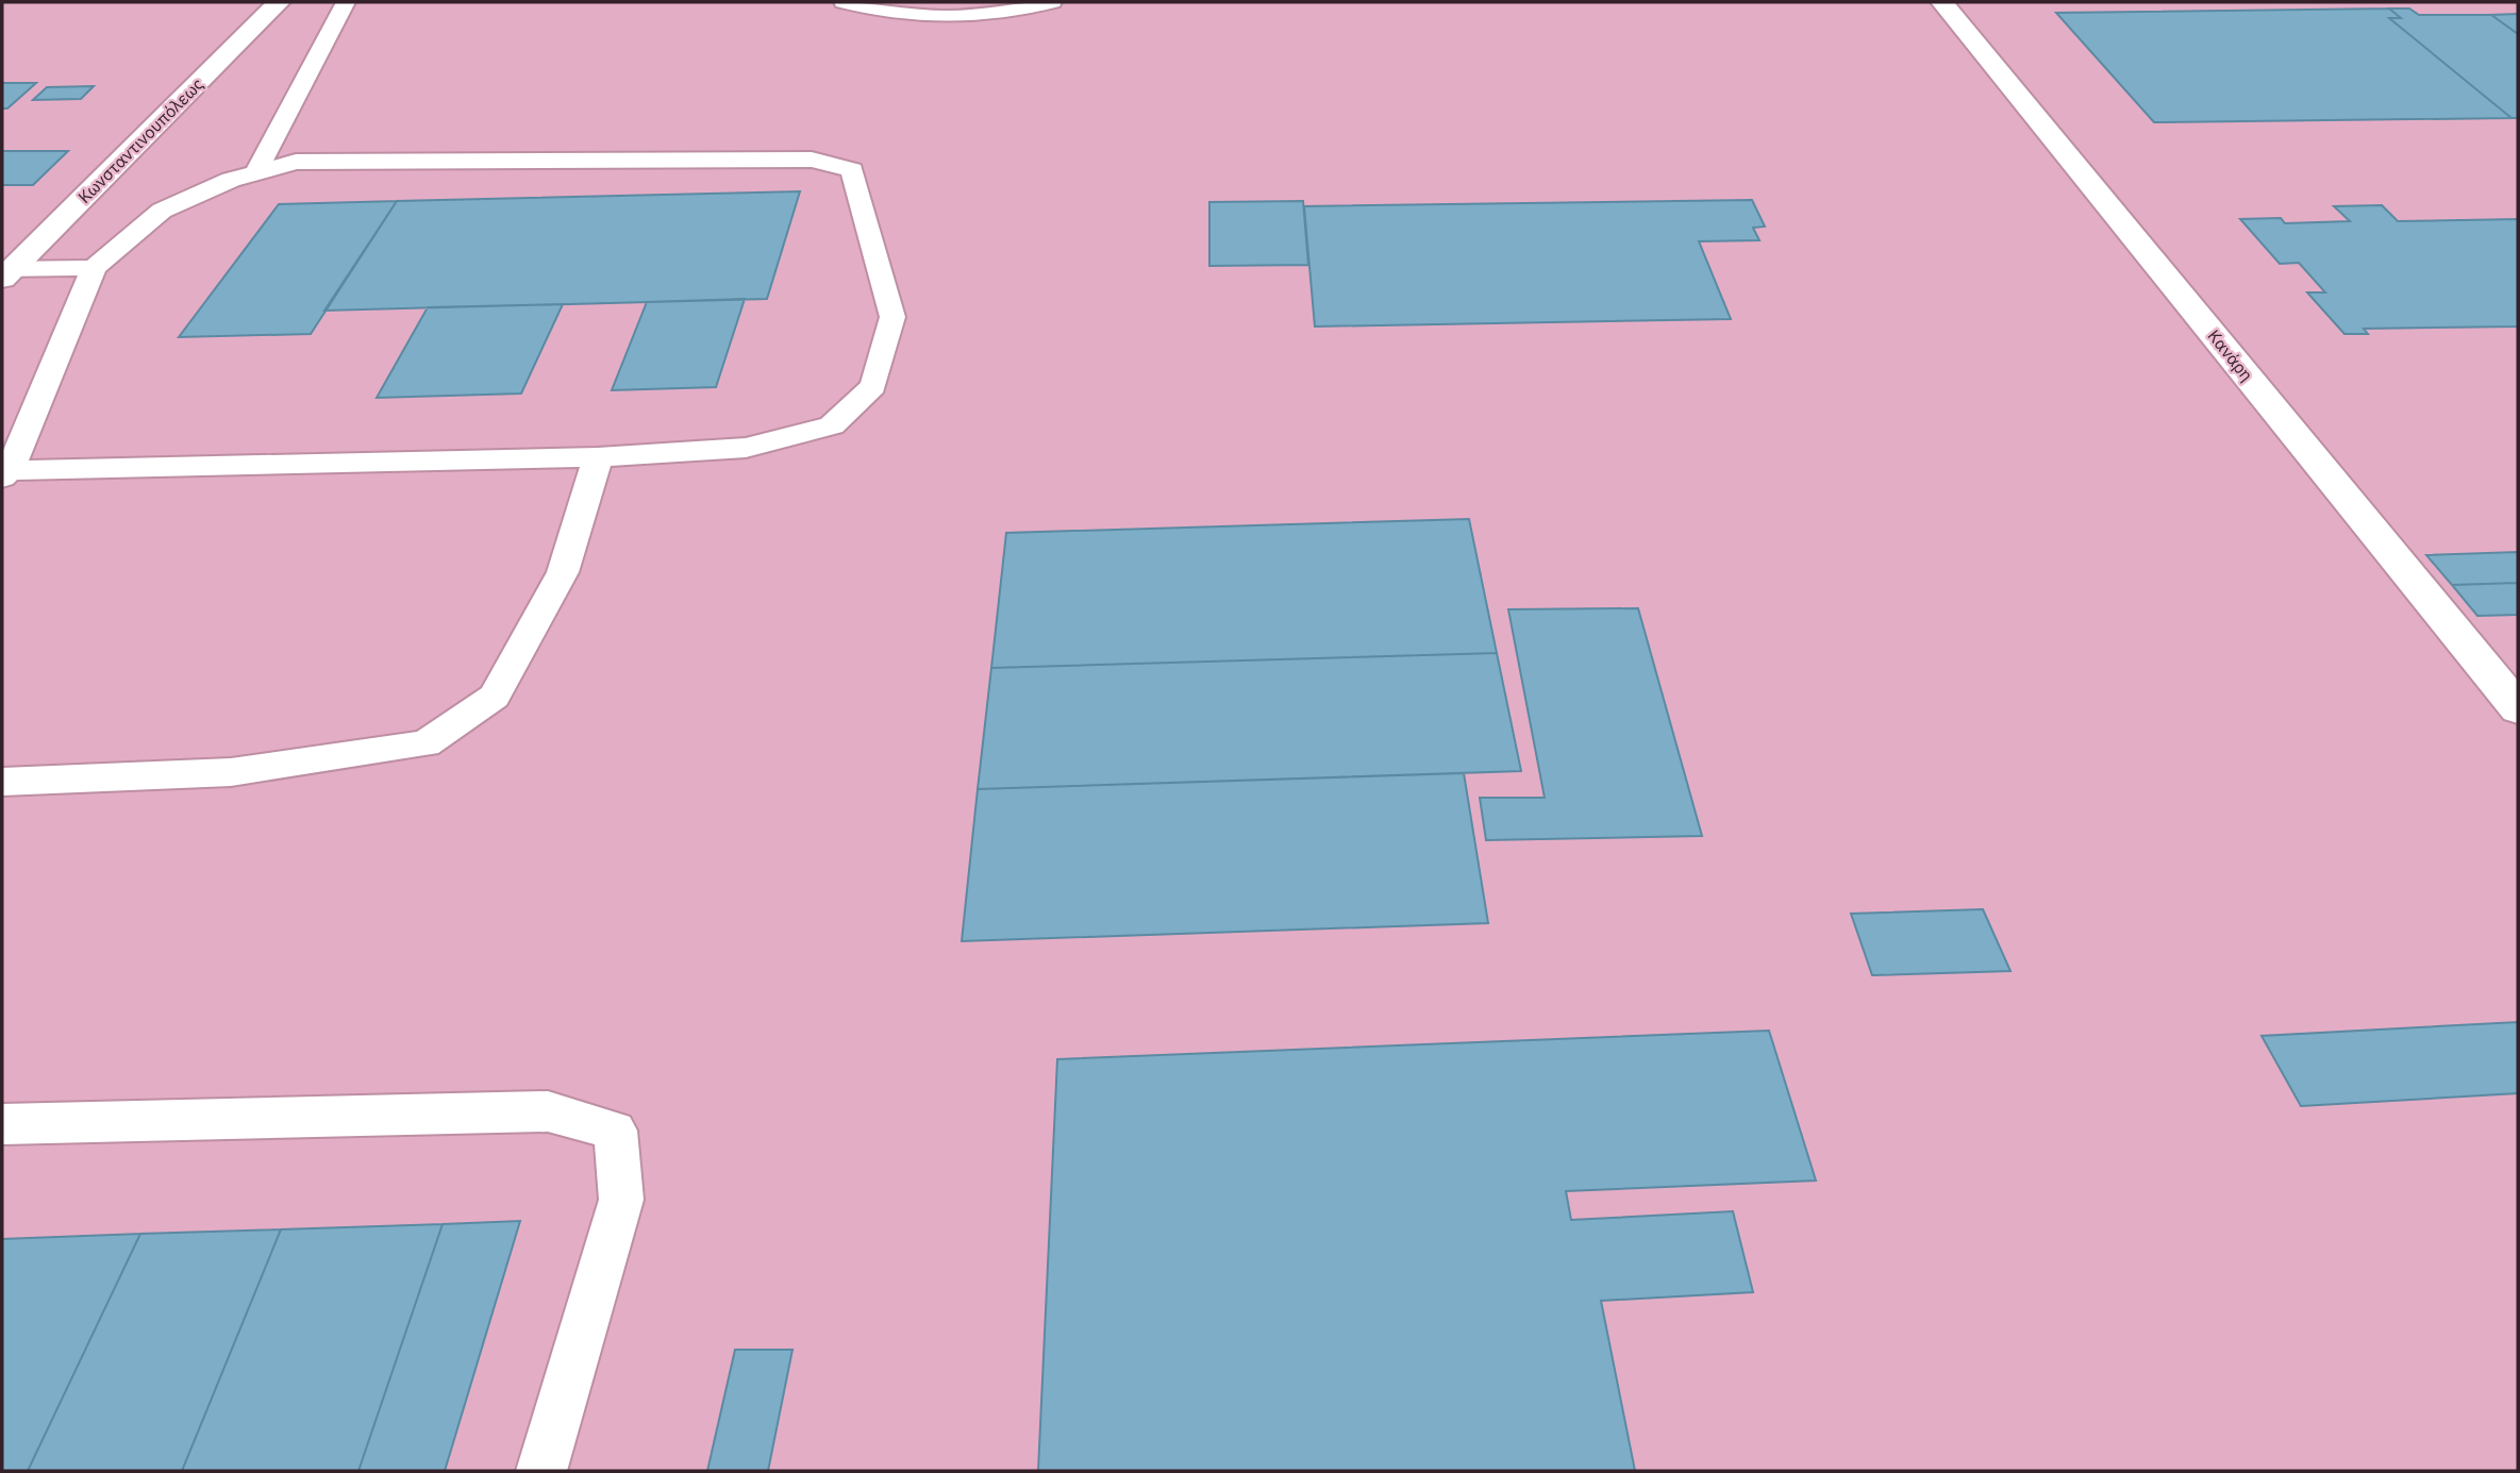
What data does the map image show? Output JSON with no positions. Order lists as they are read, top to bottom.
{
  "streets": {
    "street": ["Κωνσταντινουπόλεως", "Κανάρη"]
  }
}
